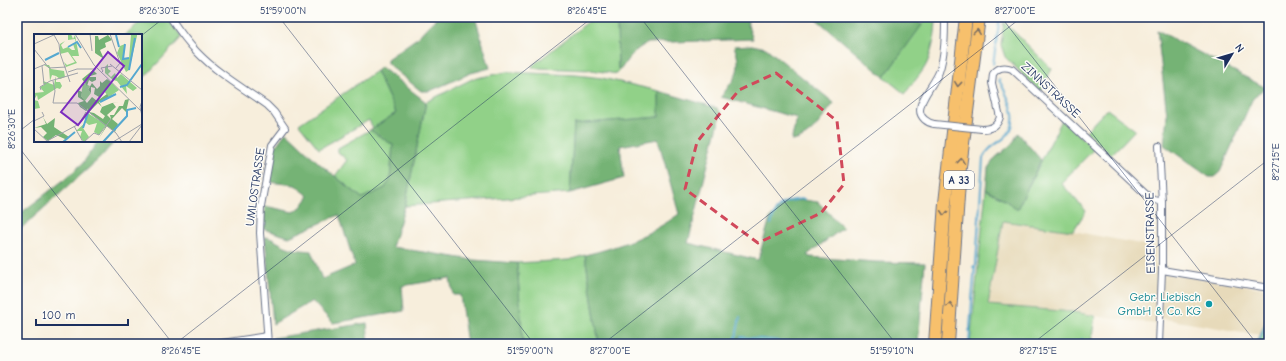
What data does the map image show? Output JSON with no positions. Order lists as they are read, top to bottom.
{
  "streets": {
    "highway": ["A 33"],
    "street": ["ZINNSTRASSE", "UMLOSTRASSE", "EISENSTRASSE"]
  },
  "crossings": [
    ["ZINNSTRASSE", "EISENSTRASSE"]
  ],
  "places": ["Gebr. Liebisch GmbH & Co. KG"],
  "scale_bar": "100 m",
  "north": "top right",
  "coordinates": [
    "8°26'30\"E",
    "51°59'00\"N",
    "8°26'45\"E",
    "8°27'00\"E",
    "8°27'15\"E",
    "51°59'10\"N"
  ]
}
